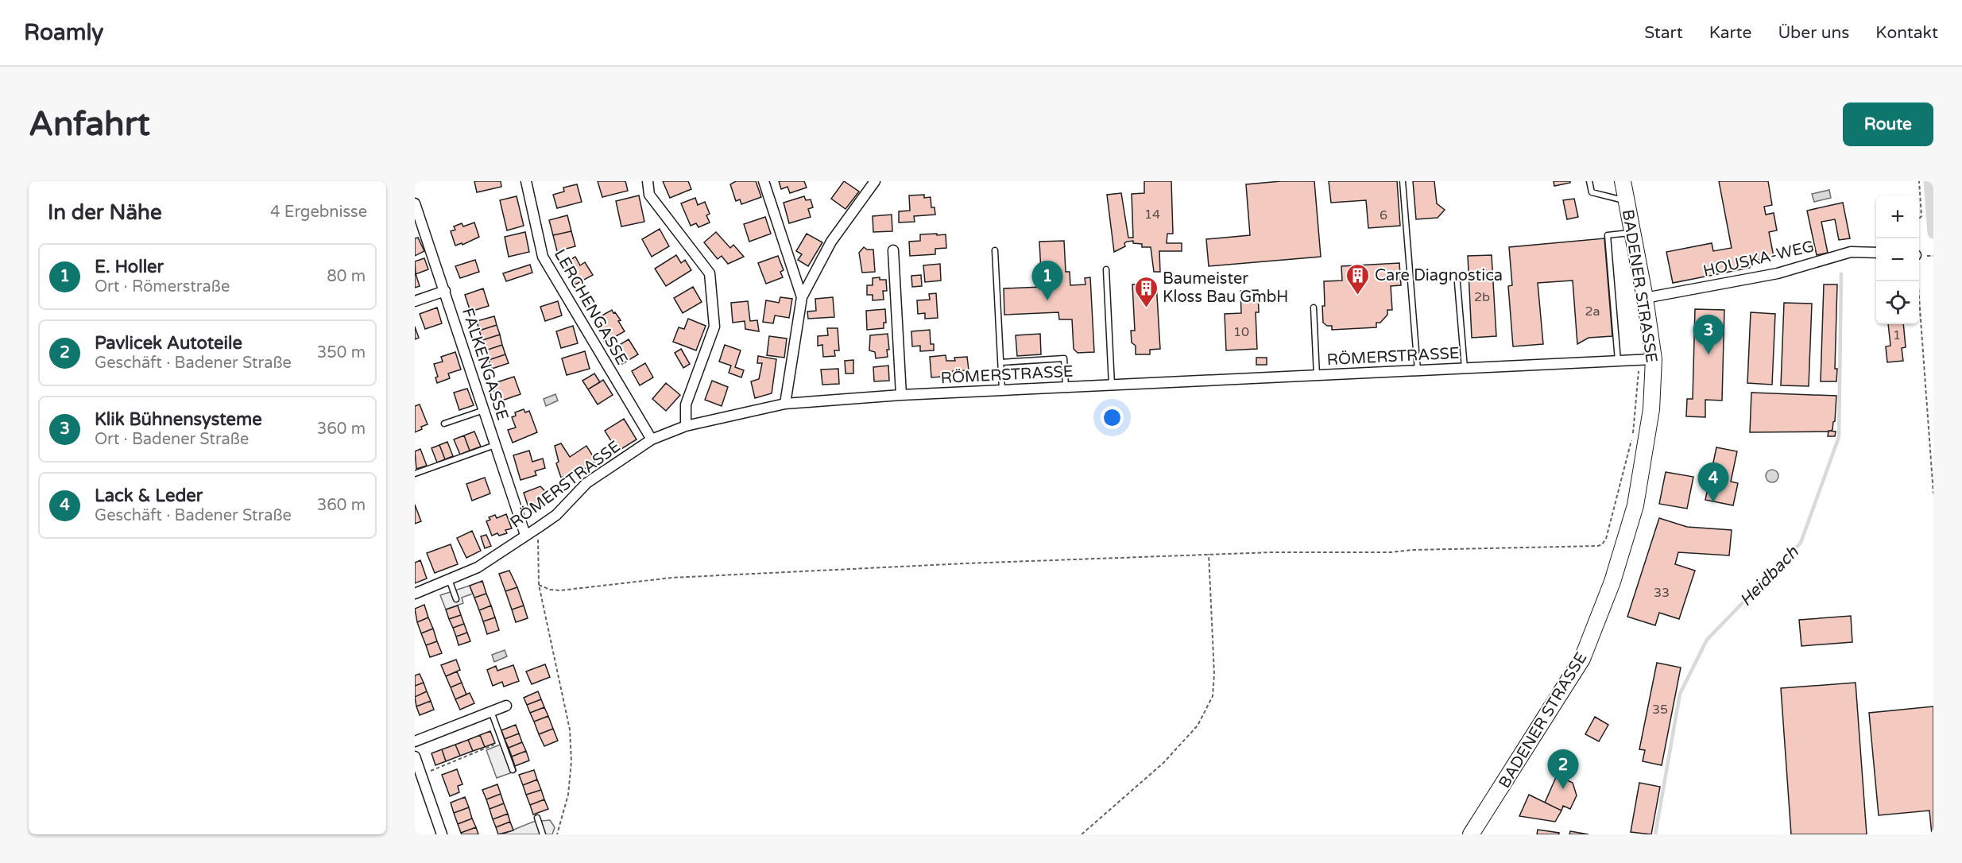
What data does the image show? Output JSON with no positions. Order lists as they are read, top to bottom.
{
  "streets": {
    "main road": ["BADENER STRASSE"],
    "street": [
      "HOUSKA-WEG",
      "LERCHENGASSE",
      "RÖMERSTRASSE",
      "FALKENGASSE"
    ]
  },
  "crossings": [
    ["HOUSKA-WEG", "BADENER STRASSE"],
    ["BADENER STRASSE", "RÖMERSTRASSE"],
    ["LERCHENGASSE", "RÖMERSTRASSE"],
    ["RÖMERSTRASSE", "FALKENGASSE"]
  ],
  "water": ["Heidbach"],
  "places": {
    "building": ["Care Diagnostica", "Baumeister Kloss Bau GmbH"]
  },
  "house_numbers": [
    "14",
    "6",
    "2b",
    "2a",
    "10",
    "1",
    "33",
    "35"
  ],
  "page": {
    "header": "Roamly",
    "nav": [
      "Start",
      "Karte",
      "Über uns",
      "Kontakt"
    ],
    "buttons": "Route",
    "title": "Anfahrt",
    "heading": ["In der Nähe", "4 Ergebnisse"],
    "map_buttons": ["+", "−"],
    "list": [
      {
        "mark": "1",
        "name": "E. Holler",
        "note": "Ort · Römerstraße",
        "value": "80 m"
      },
      {
        "mark": "2",
        "name": "Pavlicek Autoteile",
        "note": "Geschäft · Badener Straße",
        "value": "350 m"
      },
      {
        "mark": "3",
        "name": "Klik Bühnensysteme",
        "note": "Ort · Badener Straße",
        "value": "360 m"
      },
      {
        "mark": "4",
        "name": "Lack & Leder",
        "note": "Geschäft · Badener Straße",
        "value": "360 m"
      }
    ],
    "pins": [
      "1",
      "3",
      "4",
      "2"
    ]
  }
}
